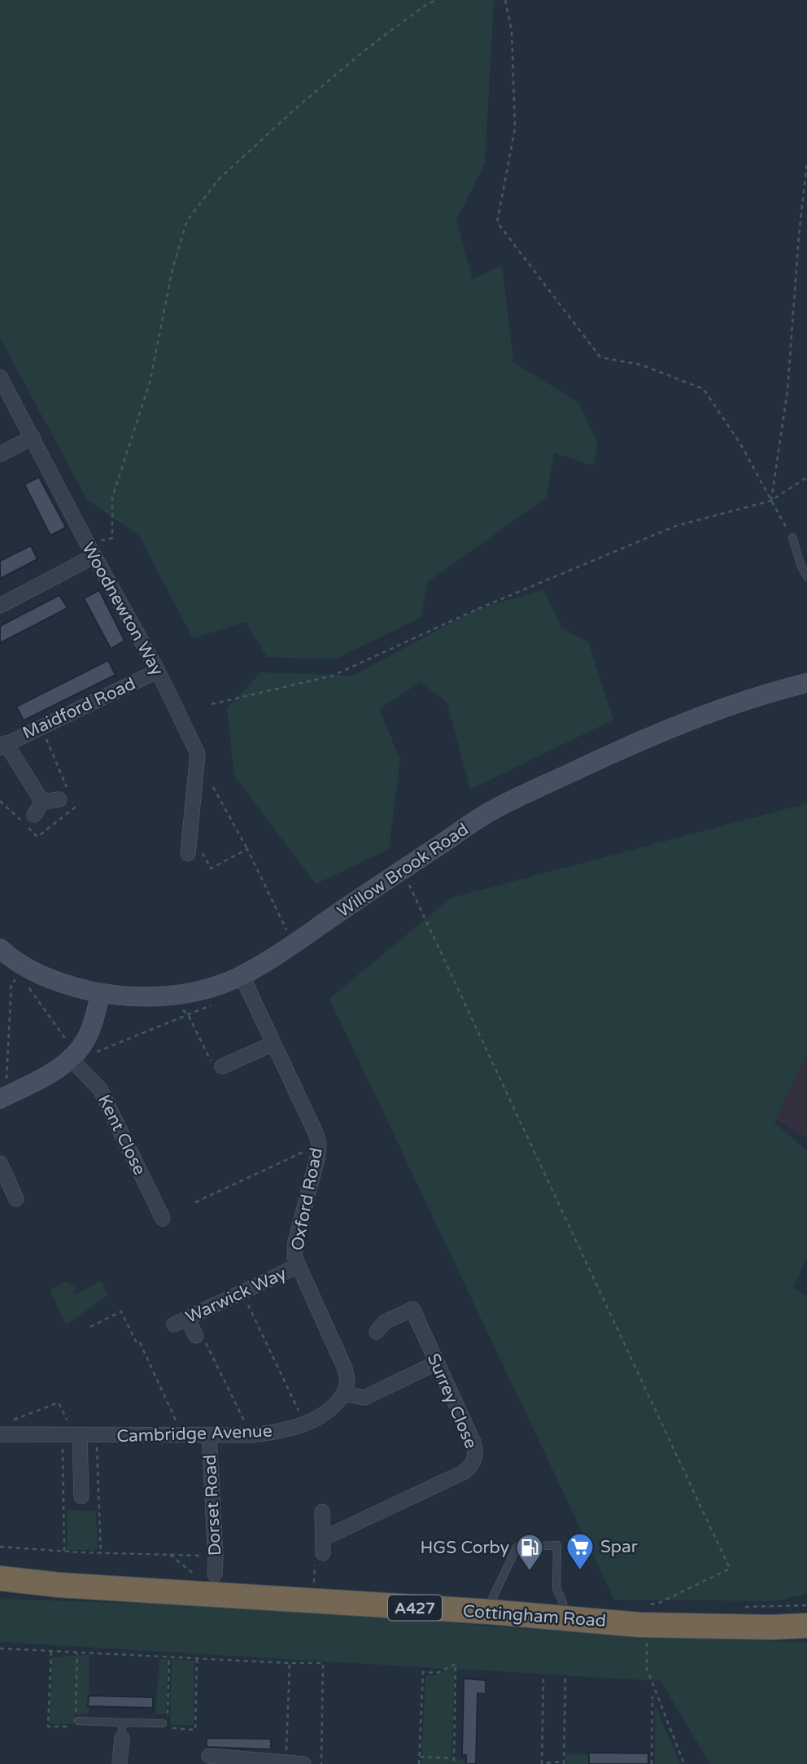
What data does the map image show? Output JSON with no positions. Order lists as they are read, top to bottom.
{
  "streets": {
    "highway": ["A427", "Cottingham Road"],
    "street": [
      "Woodnewton Way",
      "Maidford Road",
      "Willow Brook Road",
      "Kent Close",
      "Oxford Road",
      "Warwick Way",
      "Surrey Close",
      "Cambridge Avenue",
      "Dorset Road"
    ]
  },
  "crossings": [
    ["Woodnewton Way", "Maidford Road"],
    ["Willow Brook Road", "Oxford Road"],
    ["Oxford Road", "Warwick Way"],
    ["Oxford Road", "Cambridge Avenue"],
    ["Cambridge Avenue", "Dorset Road"]
  ],
  "places": {
    "supermarket": ["Spar"],
    "fuel station": ["HGS Corby"]
  }
}
